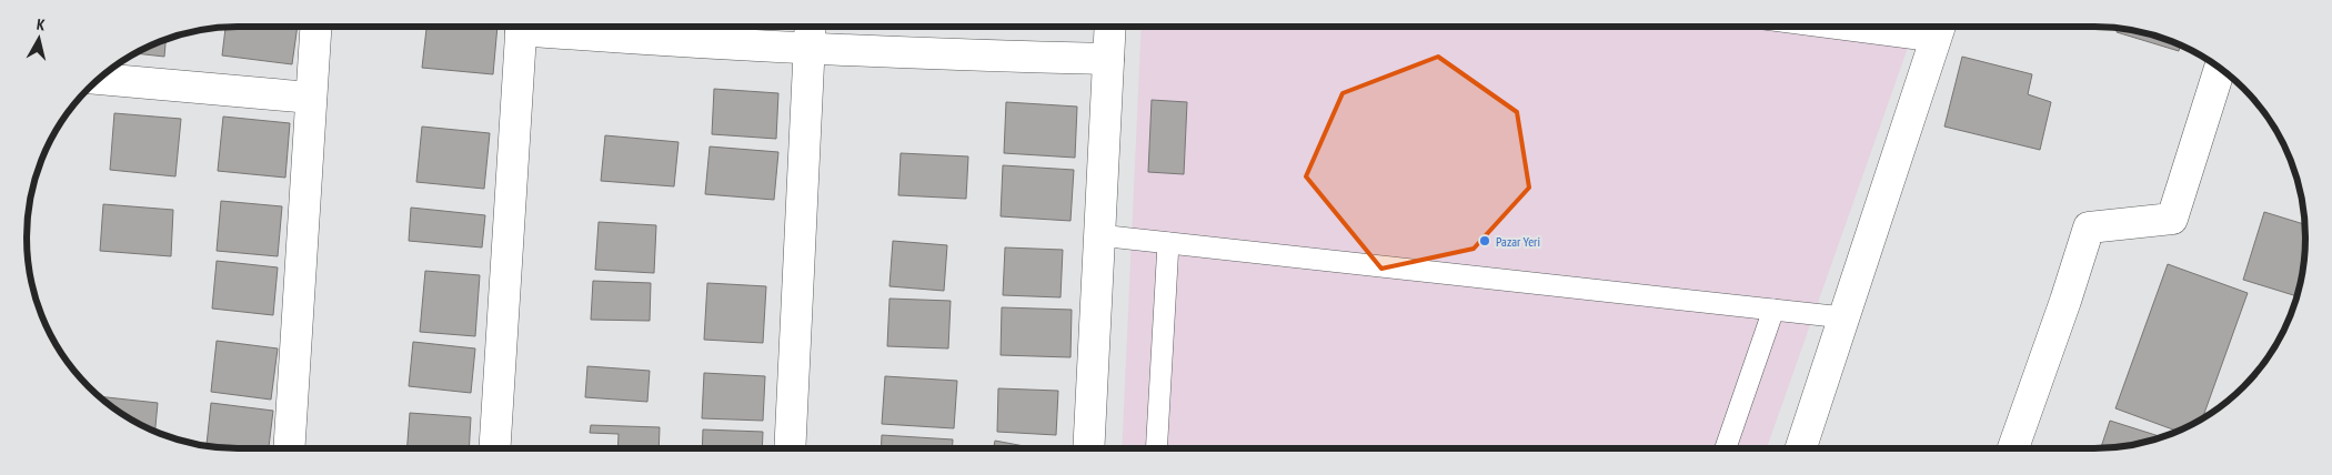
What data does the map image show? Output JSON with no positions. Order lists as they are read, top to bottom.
{
  "places": ["Pazar Yeri"],
  "north": "top"
}
